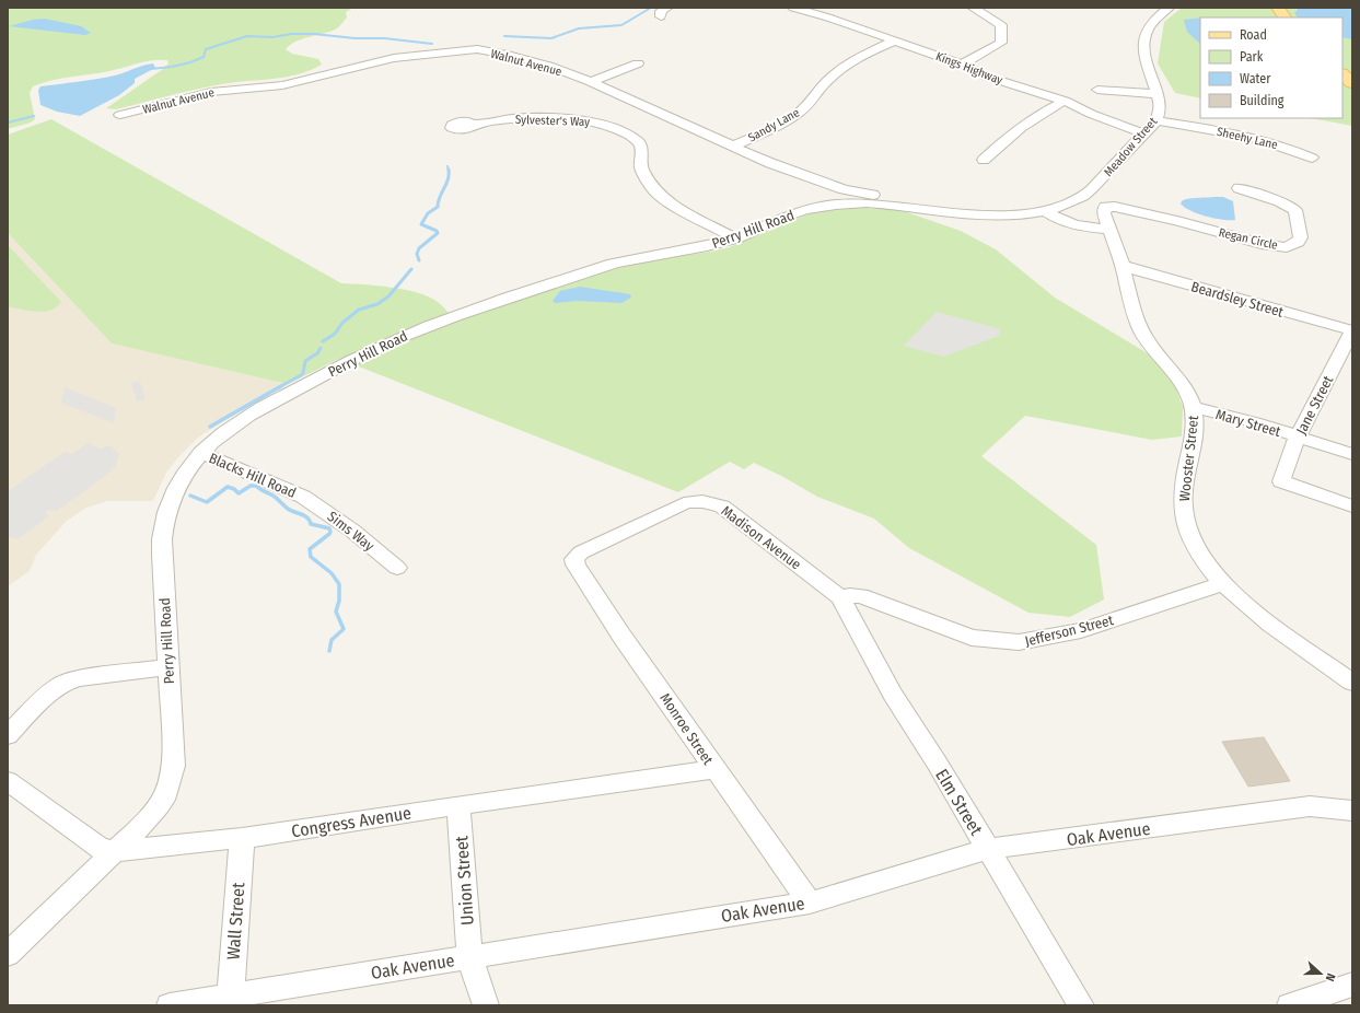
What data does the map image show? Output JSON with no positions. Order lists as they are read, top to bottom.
{
  "streets": {
    "street": [
      "Walnut Avenue",
      "Kings Highway",
      "Sylvester's Way",
      "Sandy Lane",
      "Sheehy Lane",
      "Meadow Street",
      "Perry Hill Road",
      "Regan Circle",
      "Beardsley Street",
      "Jane Street",
      "Mary Street",
      "Wooster Street",
      "Blacks Hill Road",
      "Sims Way",
      "Madison Avenue",
      "Jefferson Street",
      "Monroe Street",
      "Elm Street",
      "Congress Avenue",
      "Oak Avenue",
      "Union Street",
      "Wall Street"
    ]
  },
  "crossings": [
    ["Walnut Avenue", "Sandy Lane"],
    ["Walnut Avenue", "Perry Hill Road"],
    ["Kings Highway", "Sandy Lane"],
    ["Kings Highway", "Meadow Street"],
    ["Sylvester's Way", "Perry Hill Road"],
    ["Sheehy Lane", "Meadow Street"],
    ["Meadow Street", "Perry Hill Road"],
    ["Perry Hill Road", "Blacks Hill Road"],
    ["Perry Hill Road", "Congress Avenue"],
    ["Regan Circle", "Wooster Street"],
    ["Beardsley Street", "Jane Street"],
    ["Beardsley Street", "Wooster Street"],
    ["Jane Street", "Mary Street"],
    ["Mary Street", "Wooster Street"],
    ["Wooster Street", "Jefferson Street"],
    ["Blacks Hill Road", "Sims Way"],
    ["Madison Avenue", "Jefferson Street"],
    ["Madison Avenue", "Monroe Street"],
    ["Madison Avenue", "Elm Street"],
    ["Jefferson Street", "Elm Street"],
    ["Monroe Street", "Congress Avenue"],
    ["Monroe Street", "Oak Avenue"],
    ["Elm Street", "Oak Avenue"],
    ["Congress Avenue", "Union Street"],
    ["Congress Avenue", "Wall Street"],
    ["Oak Avenue", "Union Street"],
    ["Oak Avenue", "Wall Street"]
  ],
  "legend": [
    "Road",
    "Park",
    "Water",
    "Building"
  ],
  "north": "right"
}
